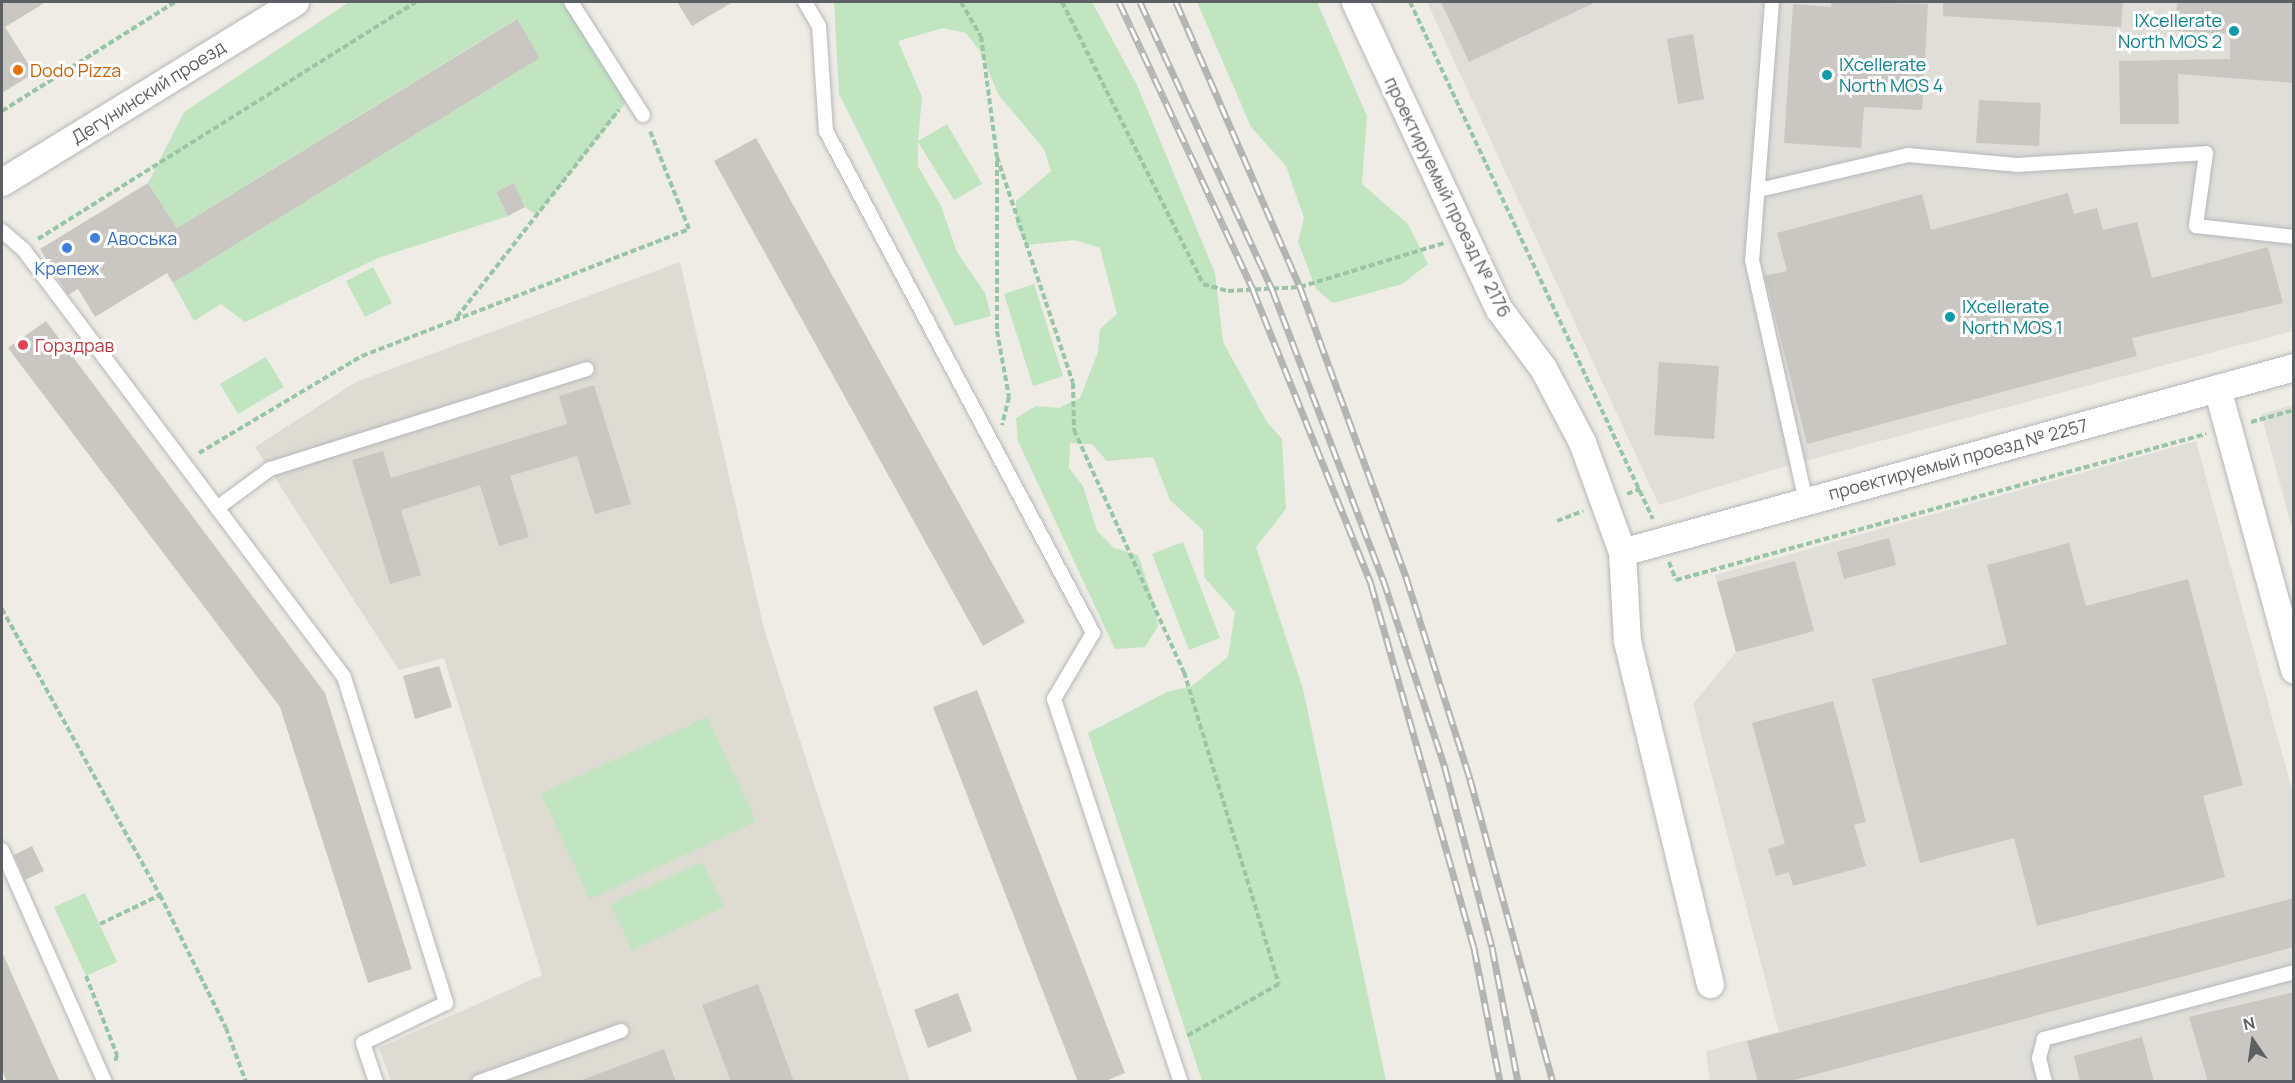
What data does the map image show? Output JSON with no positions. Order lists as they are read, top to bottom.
{
  "streets": {
    "street": ["Дегунинский проезд", "проектируемый проезд № 2176", "проектируемый проезд № 2257"]
  },
  "crossings": [
    ["проектируемый проезд № 2176", "проектируемый проезд № 2257"]
  ],
  "places": [
    "IXcellerate North MOS 2",
    "Dodo Pizza",
    "IXcellerate North MOS 4",
    "Авоська",
    "Крепеж",
    "IXcellerate North MOS 1",
    "Горздрав"
  ],
  "north": "top"
}
